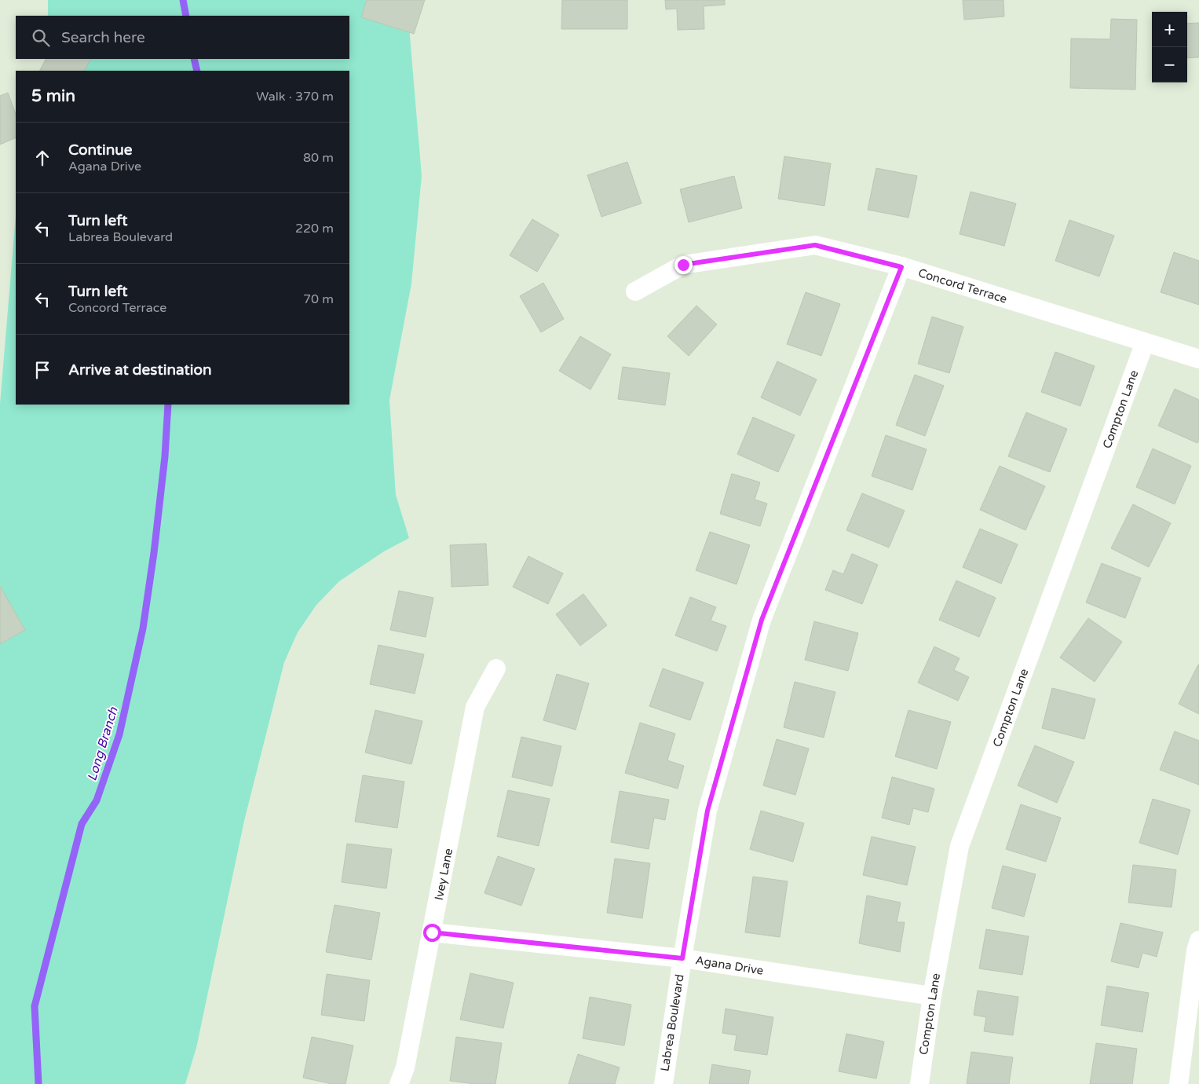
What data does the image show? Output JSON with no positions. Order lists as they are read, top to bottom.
{
  "streets": {
    "street": [
      "Concord Terrace",
      "Compton Lane",
      "Ivey Lane",
      "Agana Drive",
      "Labrea Boulevard"
    ]
  },
  "crossings": [
    ["Concord Terrace", "Compton Lane"],
    ["Concord Terrace", "Labrea Boulevard"],
    ["Compton Lane", "Agana Drive"],
    ["Ivey Lane", "Agana Drive"],
    ["Agana Drive", "Labrea Boulevard"]
  ],
  "water": ["Long Branch"],
  "page": {
    "map_buttons": ["+", "−"],
    "search": "Search here",
    "heading": ["5 min", "Walk · 370 m"],
    "list": [
      ["Continue", "Agana Drive", "80 m"],
      ["Turn left", "Labrea Boulevard", "220 m"],
      ["Turn left", "Concord Terrace", "70 m"],
      "Arrive at destination"
    ]
  }
}
